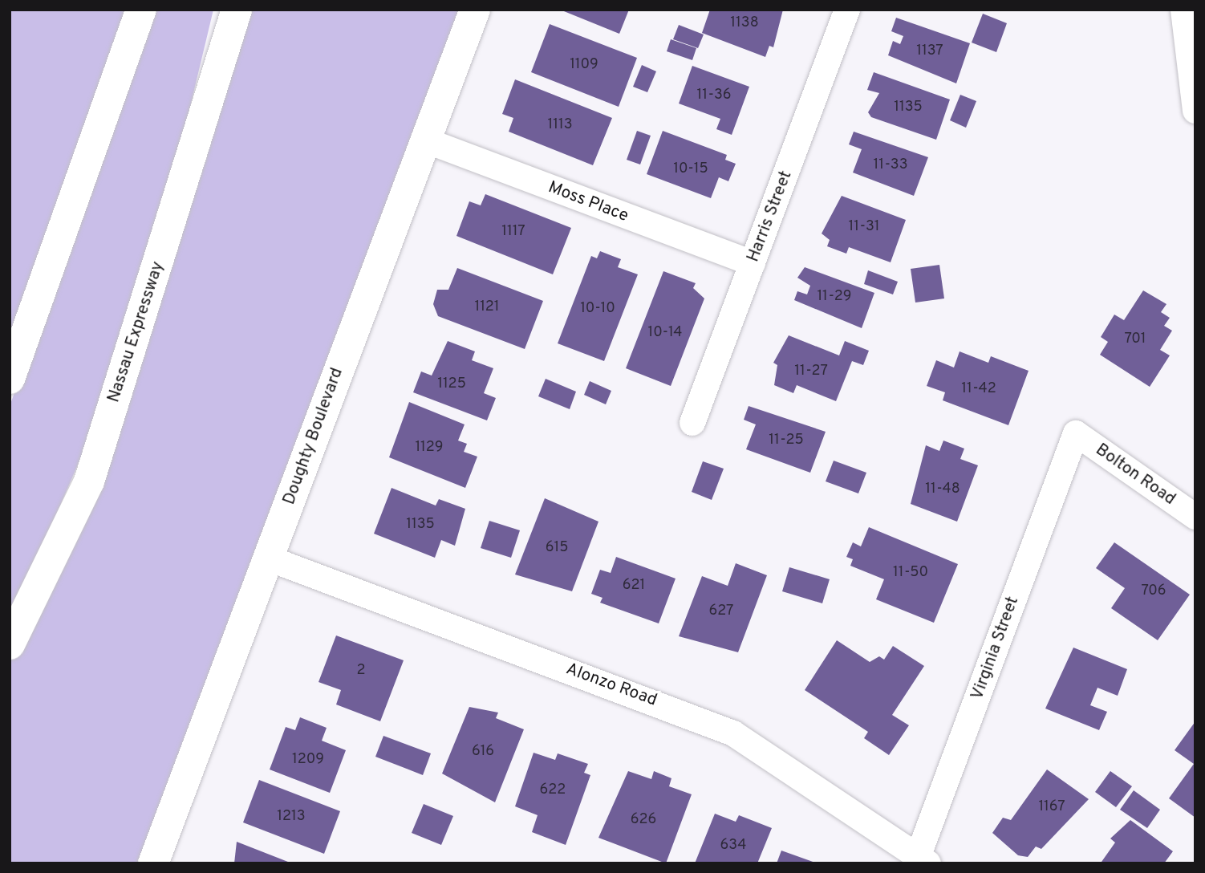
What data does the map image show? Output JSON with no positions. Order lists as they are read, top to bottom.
{
  "streets": {
    "main road": ["Nassau Expressway", "Doughty Boulevard"],
    "street": [
      "Moss Place",
      "Harris Street",
      "Bolton Road",
      "Virginia Street",
      "Alonzo Road"
    ]
  },
  "crossings": [
    ["Moss Place", "Harris Street"],
    ["Moss Place", "Doughty Boulevard"],
    ["Doughty Boulevard", "Alonzo Road"],
    ["Bolton Road", "Virginia Street"],
    ["Virginia Street", "Alonzo Road"]
  ],
  "house_numbers": [
    "1138",
    "1137",
    "1109",
    "11-36",
    "1135",
    "1113",
    "11-33",
    "10-15",
    "11-31",
    "1117",
    "11-29",
    "1121",
    "10-10",
    "10-14",
    "701",
    "11-27",
    "1125",
    "11-42",
    "11-25",
    "1129",
    "11-48",
    "1135",
    "615",
    "11-50",
    "621",
    "706",
    "627",
    "2",
    "616",
    "1209",
    "622",
    "1167",
    "1213",
    "626",
    "634"
  ]
}
